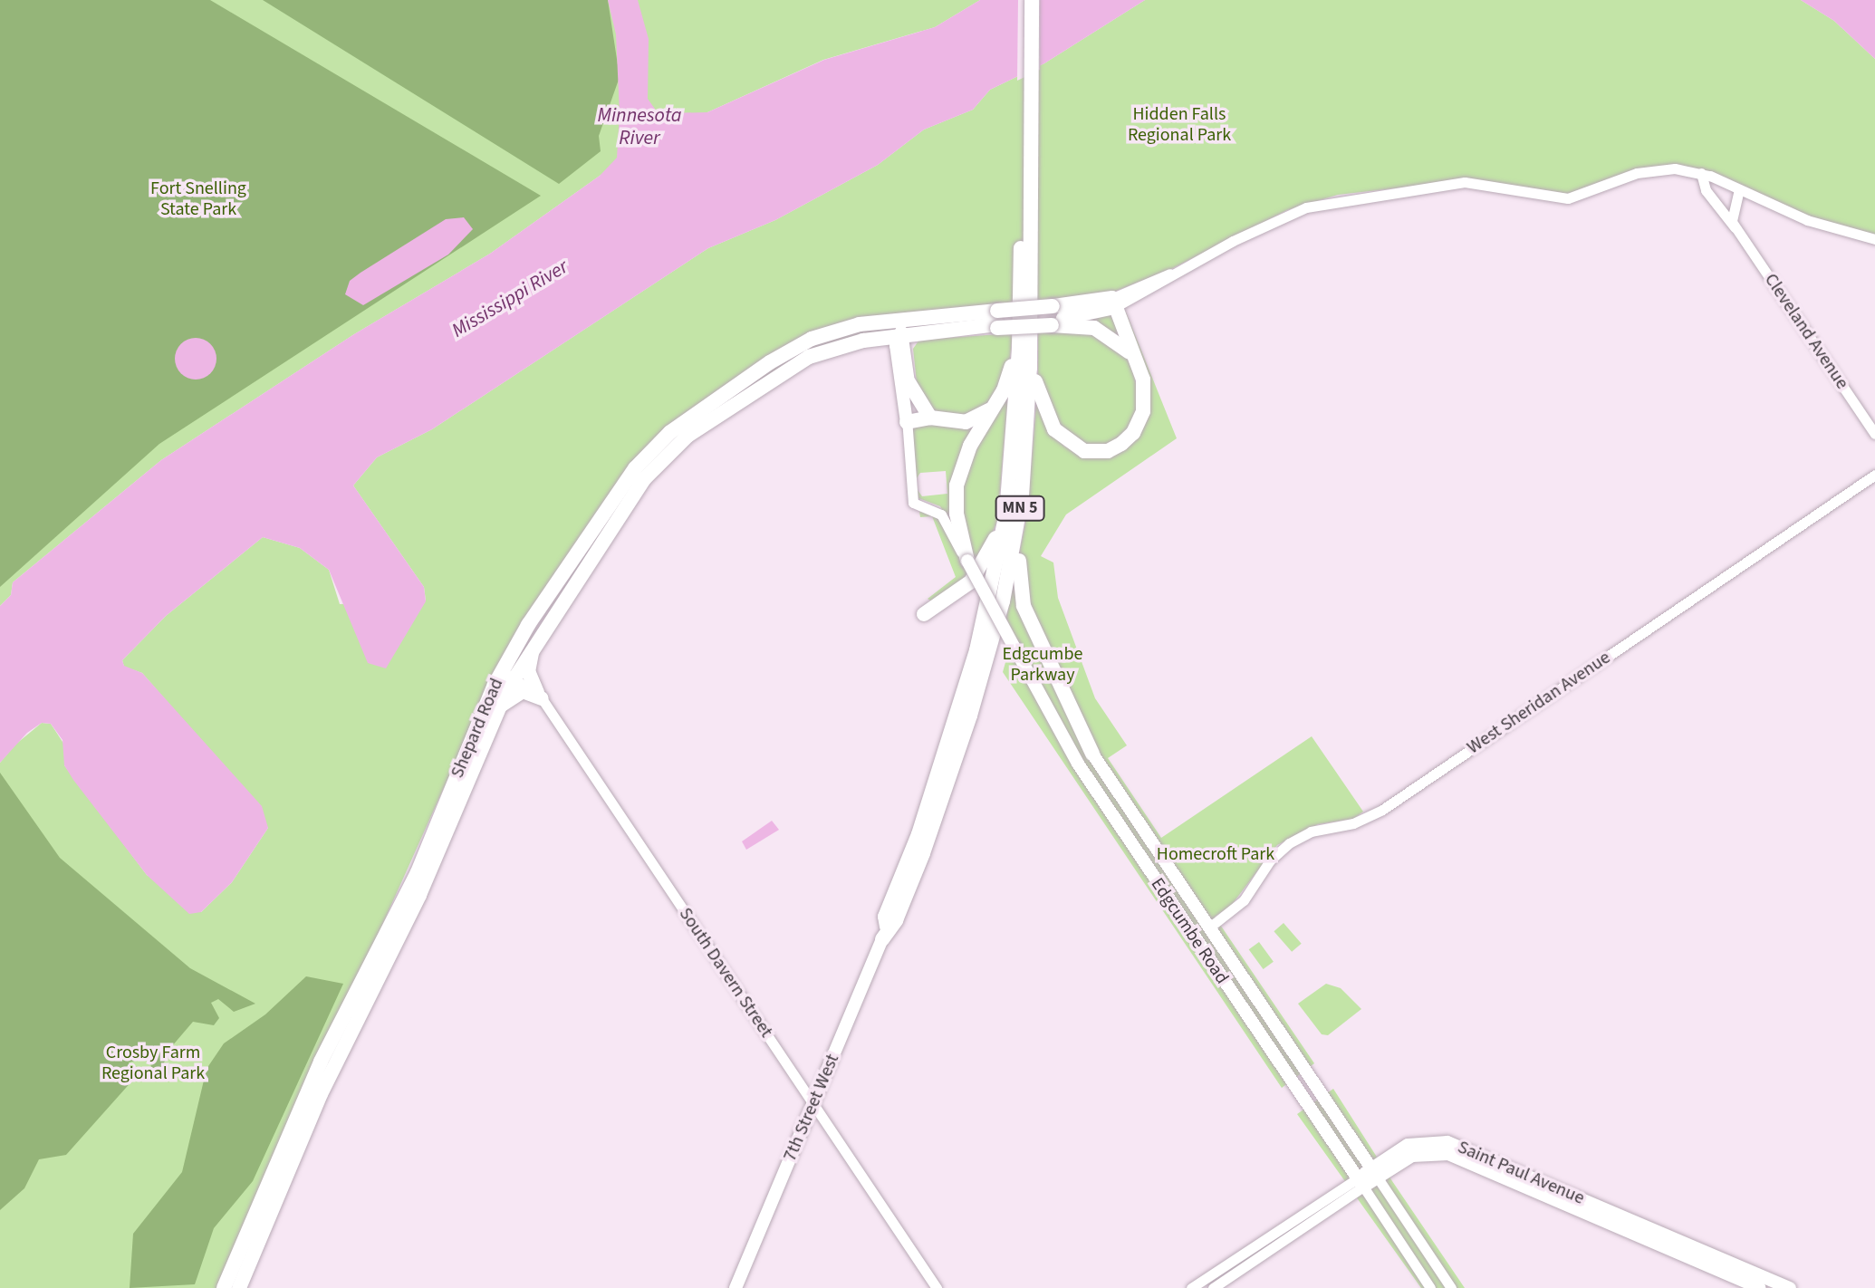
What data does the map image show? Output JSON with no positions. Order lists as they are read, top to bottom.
{
  "streets": {
    "highway": ["MN 5", "Shepard Road"],
    "main road": ["Edgcumbe Road", "7th Street West", "Saint Paul Avenue"],
    "street": ["Cleveland Avenue", "West Sheridan Avenue", "South Davern Street"]
  },
  "crossings": [
    ["MN 5", "7th Street West"],
    ["West Sheridan Avenue", "Edgcumbe Road"],
    ["Shepard Road", "South Davern Street"],
    ["Edgcumbe Road", "Saint Paul Avenue"],
    ["South Davern Street", "7th Street West"]
  ],
  "water": ["Minnesota River", "Mississippi River"],
  "parks": [
    "Hidden Falls Regional Park",
    "Fort Snelling State Park",
    "Edgcumbe Parkway",
    "Homecroft Park",
    "Crosby Farm Regional Park"
  ]
}
